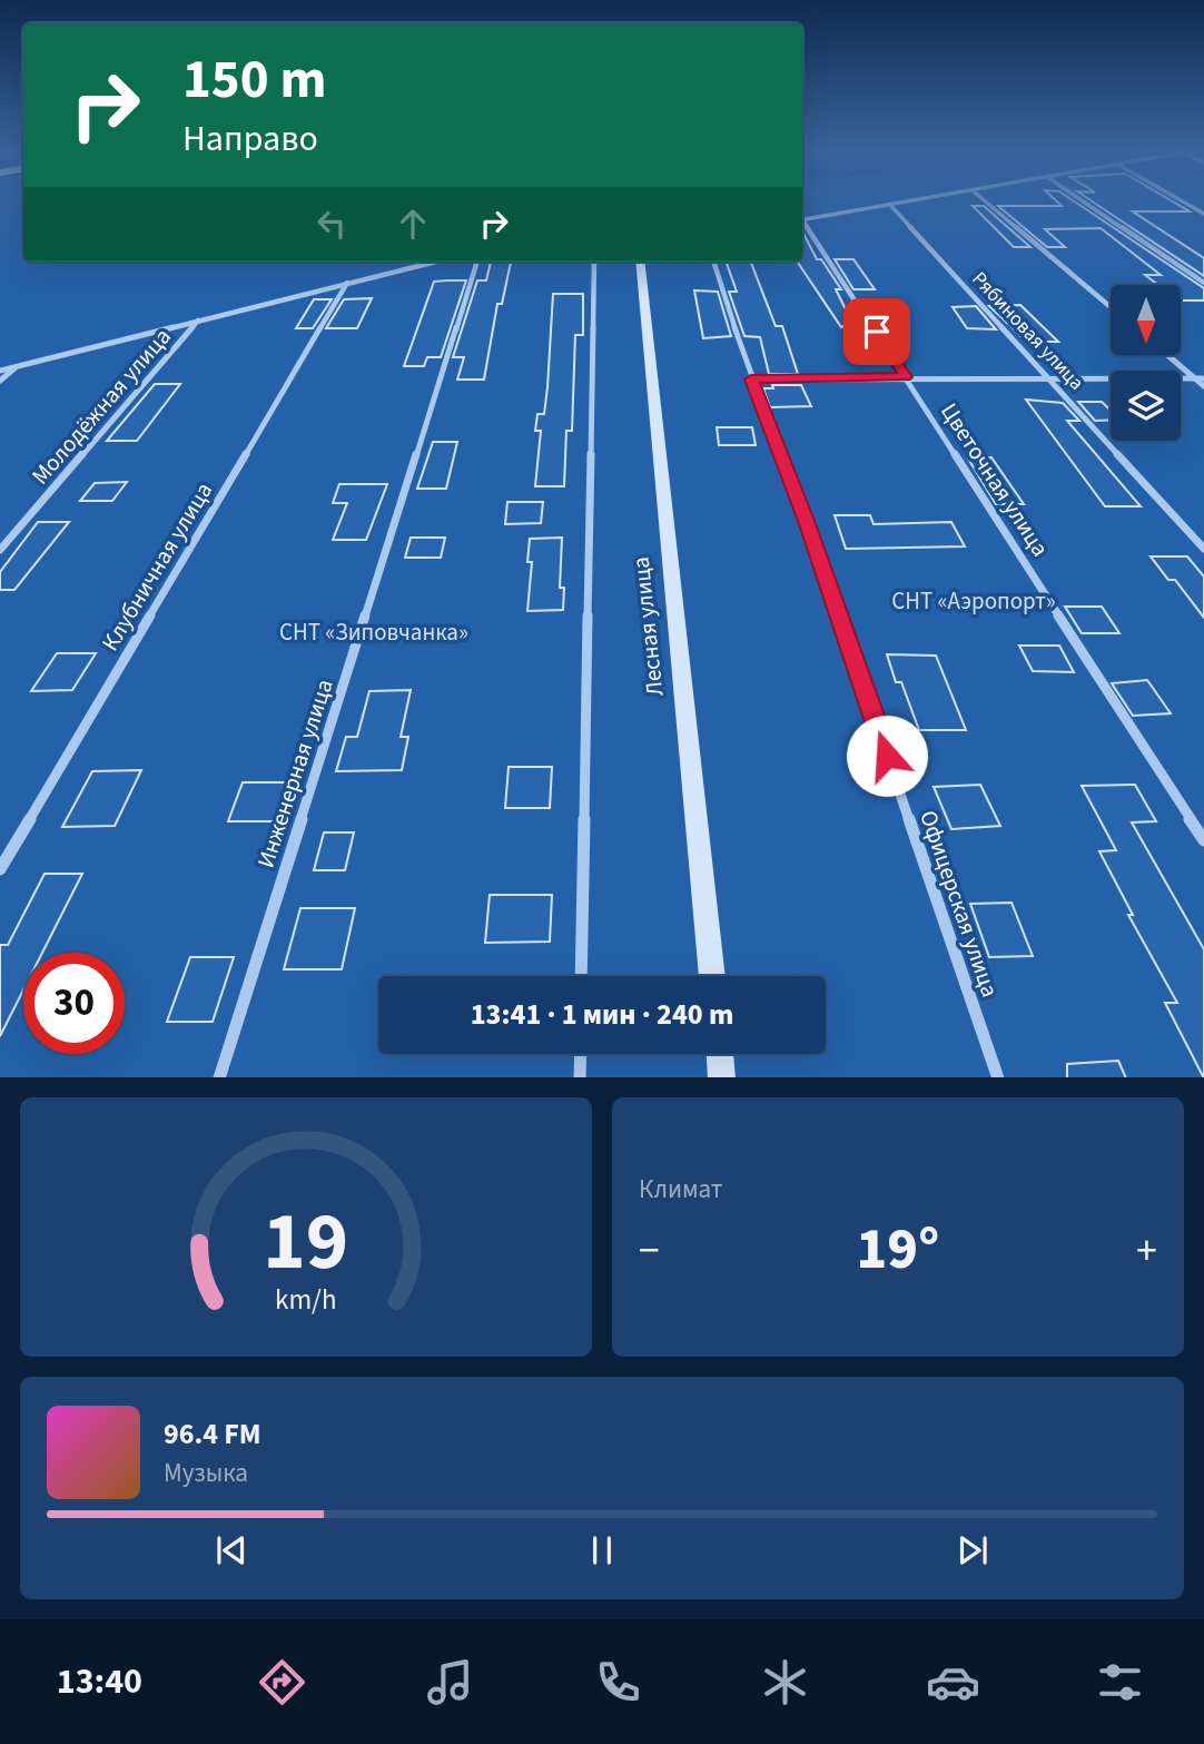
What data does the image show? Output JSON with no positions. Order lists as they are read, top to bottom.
{
  "streets": {
    "street": [
      "Рябиновая улица",
      "Молодёжная улица",
      "Цветочная улица",
      "Клубничная улица",
      "Лесная улица",
      "Инженерная улица",
      "Офицерская улица"
    ]
  },
  "parks": ["СНТ «Аэропорт»", "СНТ «Зиповчанка»"],
  "north": "bottom",
  "page": {
    "turn": ["150 m", "Направо"],
    "limit": "30",
    "trip": "13:41 · 1 мин · 240 m",
    "tile": "Климат",
    "heat": ["−", "19°", "+"],
    "song": ["96.4 FM", "Музыка"],
    "tabs": "13:40",
    "gauge": ["19", "km/h"]
  }
}
